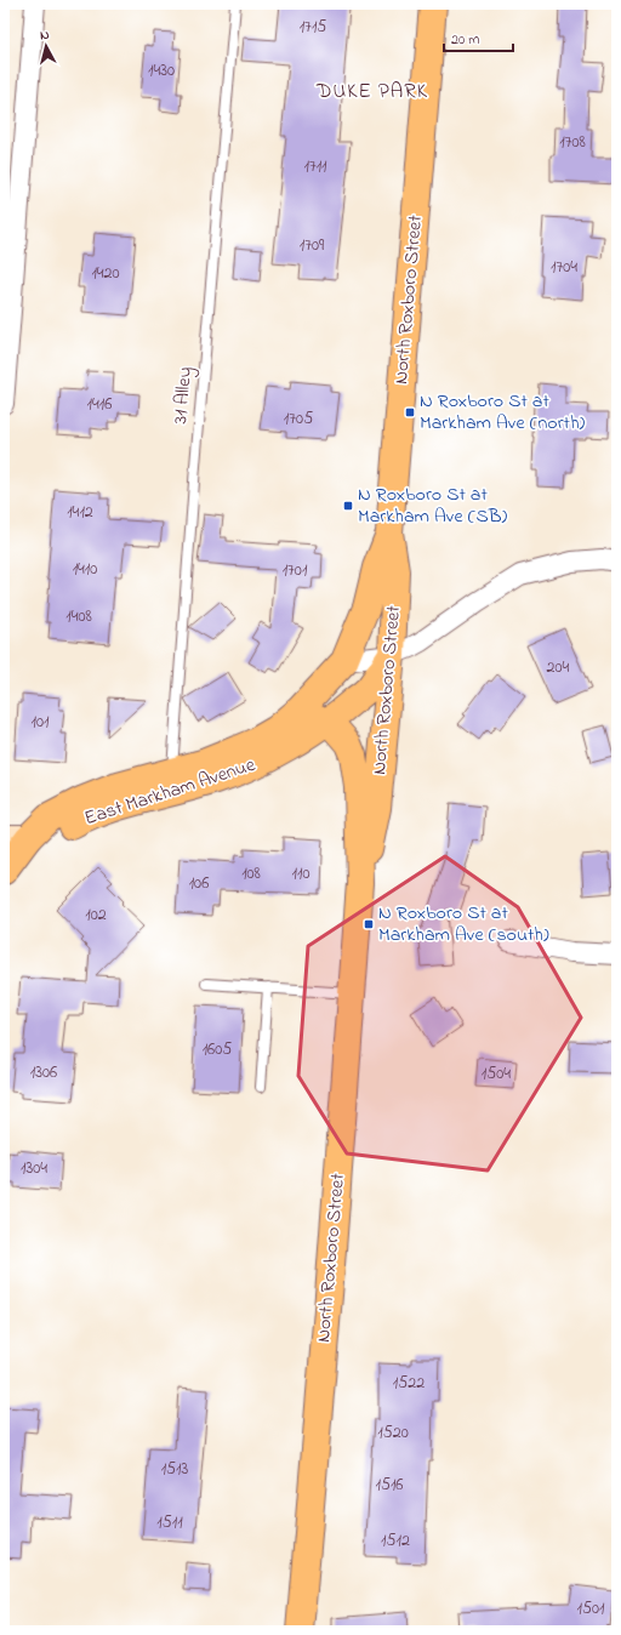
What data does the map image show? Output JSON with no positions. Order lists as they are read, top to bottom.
{
  "streets": {
    "main road": ["North Roxboro Street", "East Markham Avenue"],
    "lane": ["31 Alley"]
  },
  "crossings": [
    ["North Roxboro Street", "East Markham Avenue"],
    ["31 Alley", "East Markham Avenue"]
  ],
  "districts": ["DUKE PARK"],
  "places": {
    "transit": ["N Roxboro St at Markham Ave (north)", "N Roxboro St at Markham Ave (SB)", "N Roxboro St at Markham Ave (south)"]
  },
  "house_numbers": [
    "1715",
    "1430",
    "1708",
    "1711",
    "1709",
    "1704",
    "1420",
    "1416",
    "1705",
    "1412",
    "1410",
    "1701",
    "1408",
    "204",
    "101",
    "108",
    "110",
    "106",
    "102",
    "1605",
    "1306",
    "1504",
    "1304",
    "1522",
    "1520",
    "1513",
    "1516",
    "1511",
    "1512",
    "1501"
  ],
  "scale_bar": "20 m",
  "north": "top"
}
